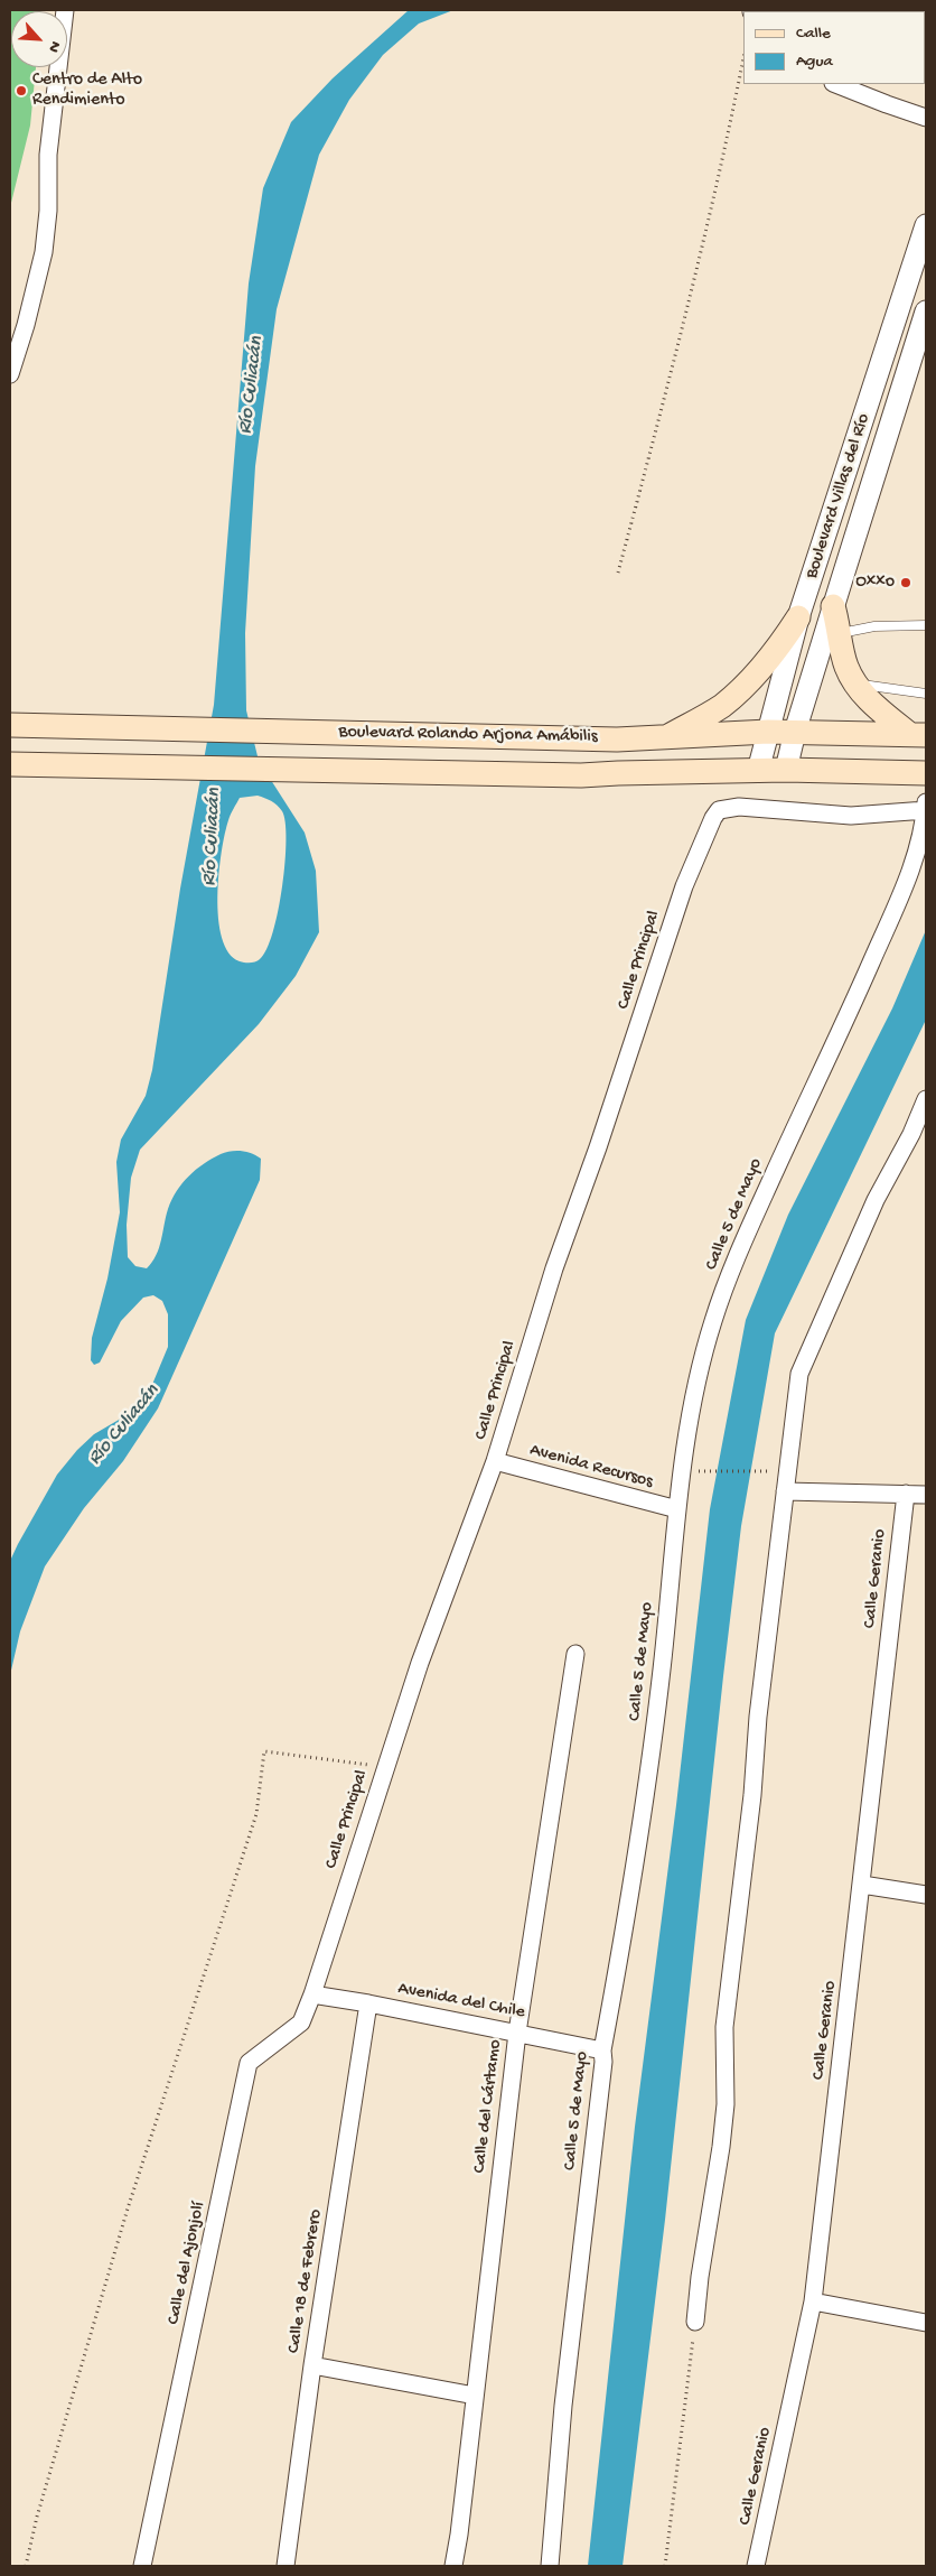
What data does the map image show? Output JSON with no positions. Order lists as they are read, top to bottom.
{
  "streets": {
    "main road": ["Boulevard Rolando Arjona Amábilis"],
    "street": [
      "Boulevard Villas del Río",
      "Calle Principal",
      "Calle 5 de Mayo",
      "Avenida Recursos",
      "Calle Geranio",
      "Avenida del Chile",
      "Calle del Cártamo",
      "Calle del Ajonjolí",
      "Calle 18 de Febrero"
    ]
  },
  "crossings": [
    ["Boulevard Villas del Río", "Boulevard Rolando Arjona Amábilis"],
    ["Calle Principal", "Calle 5 de Mayo"],
    ["Calle Principal", "Avenida Recursos"],
    ["Calle Principal", "Avenida del Chile"],
    ["Calle Principal", "Calle del Ajonjolí"],
    ["Calle 5 de Mayo", "Avenida Recursos"],
    ["Calle 5 de Mayo", "Avenida del Chile"],
    ["Avenida del Chile", "Calle del Cártamo"],
    ["Avenida del Chile", "Calle del Ajonjolí"],
    ["Avenida del Chile", "Calle 18 de Febrero"]
  ],
  "water": ["Río Culiacán"],
  "places": ["Centro de Alto Rendimiento", "Oxxo"],
  "legend": ["Calle", "Agua"],
  "north": "bottom right"
}
